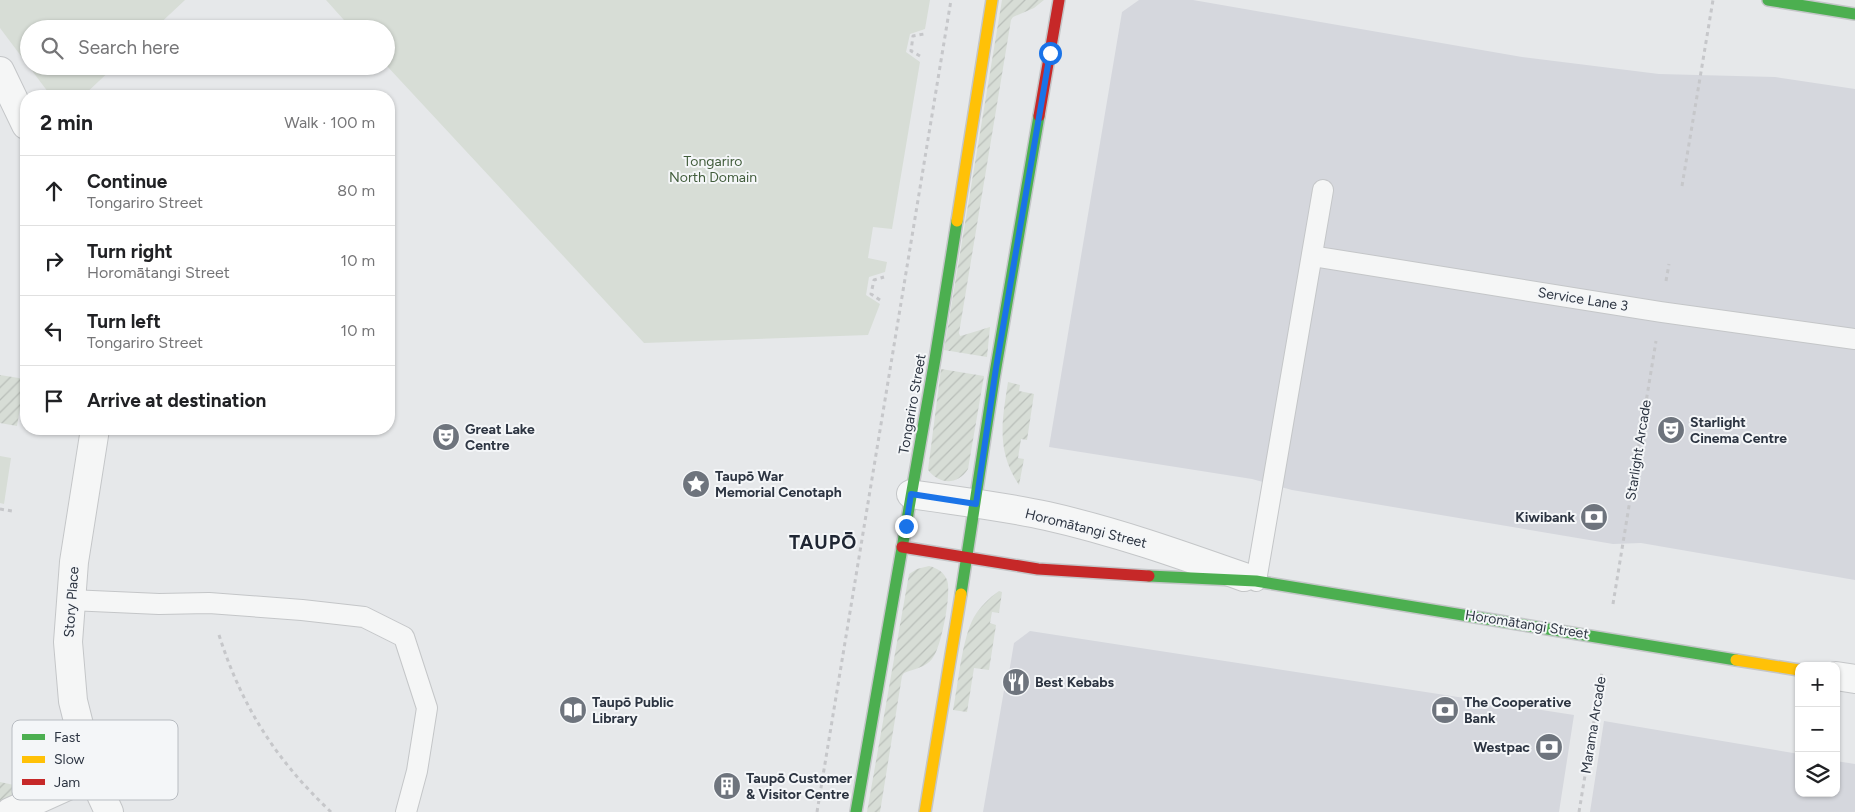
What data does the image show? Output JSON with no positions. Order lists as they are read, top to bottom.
{
  "streets": {
    "street": ["Tongariro Street", "Horomātangi Street", "Story Place"],
    "lane": ["Service Lane 3"],
    "path": ["Starlight Arcade", "Marama Arcade"]
  },
  "crossings": [
    ["Service Lane 3", "Starlight Arcade"],
    ["Tongariro Street", "Horomātangi Street"],
    ["Starlight Arcade", "Horomātangi Street"],
    ["Starlight Arcade", "Marama Arcade"],
    ["Horomātangi Street", "Marama Arcade"]
  ],
  "districts": ["TAUPŌ"],
  "parks": ["Tongariro North Domain"],
  "places": {
    "theatre": ["Starlight Cinema Centre", "Great Lake Centre"],
    "place": ["Taupō War Memorial Cenotaph"],
    "bank": ["Kiwibank", "The Cooperative Bank", "Westpac"],
    "restaurant": ["Best Kebabs"],
    "library": ["Taupō Public Library"],
    "building": ["Taupō Customer & Visitor Centre"]
  },
  "legend": ["Fast", "Slow", "Jam"],
  "page": {
    "search": "Search here",
    "heading": ["2 min", "Walk · 100 m"],
    "list": [
      ["Continue", "Tongariro Street", "80 m"],
      ["Turn right", "Horomātangi Street", "10 m"],
      ["Turn left", "Tongariro Street", "10 m"],
      "Arrive at destination"
    ],
    "map_buttons": ["+", "−"]
  }
}
